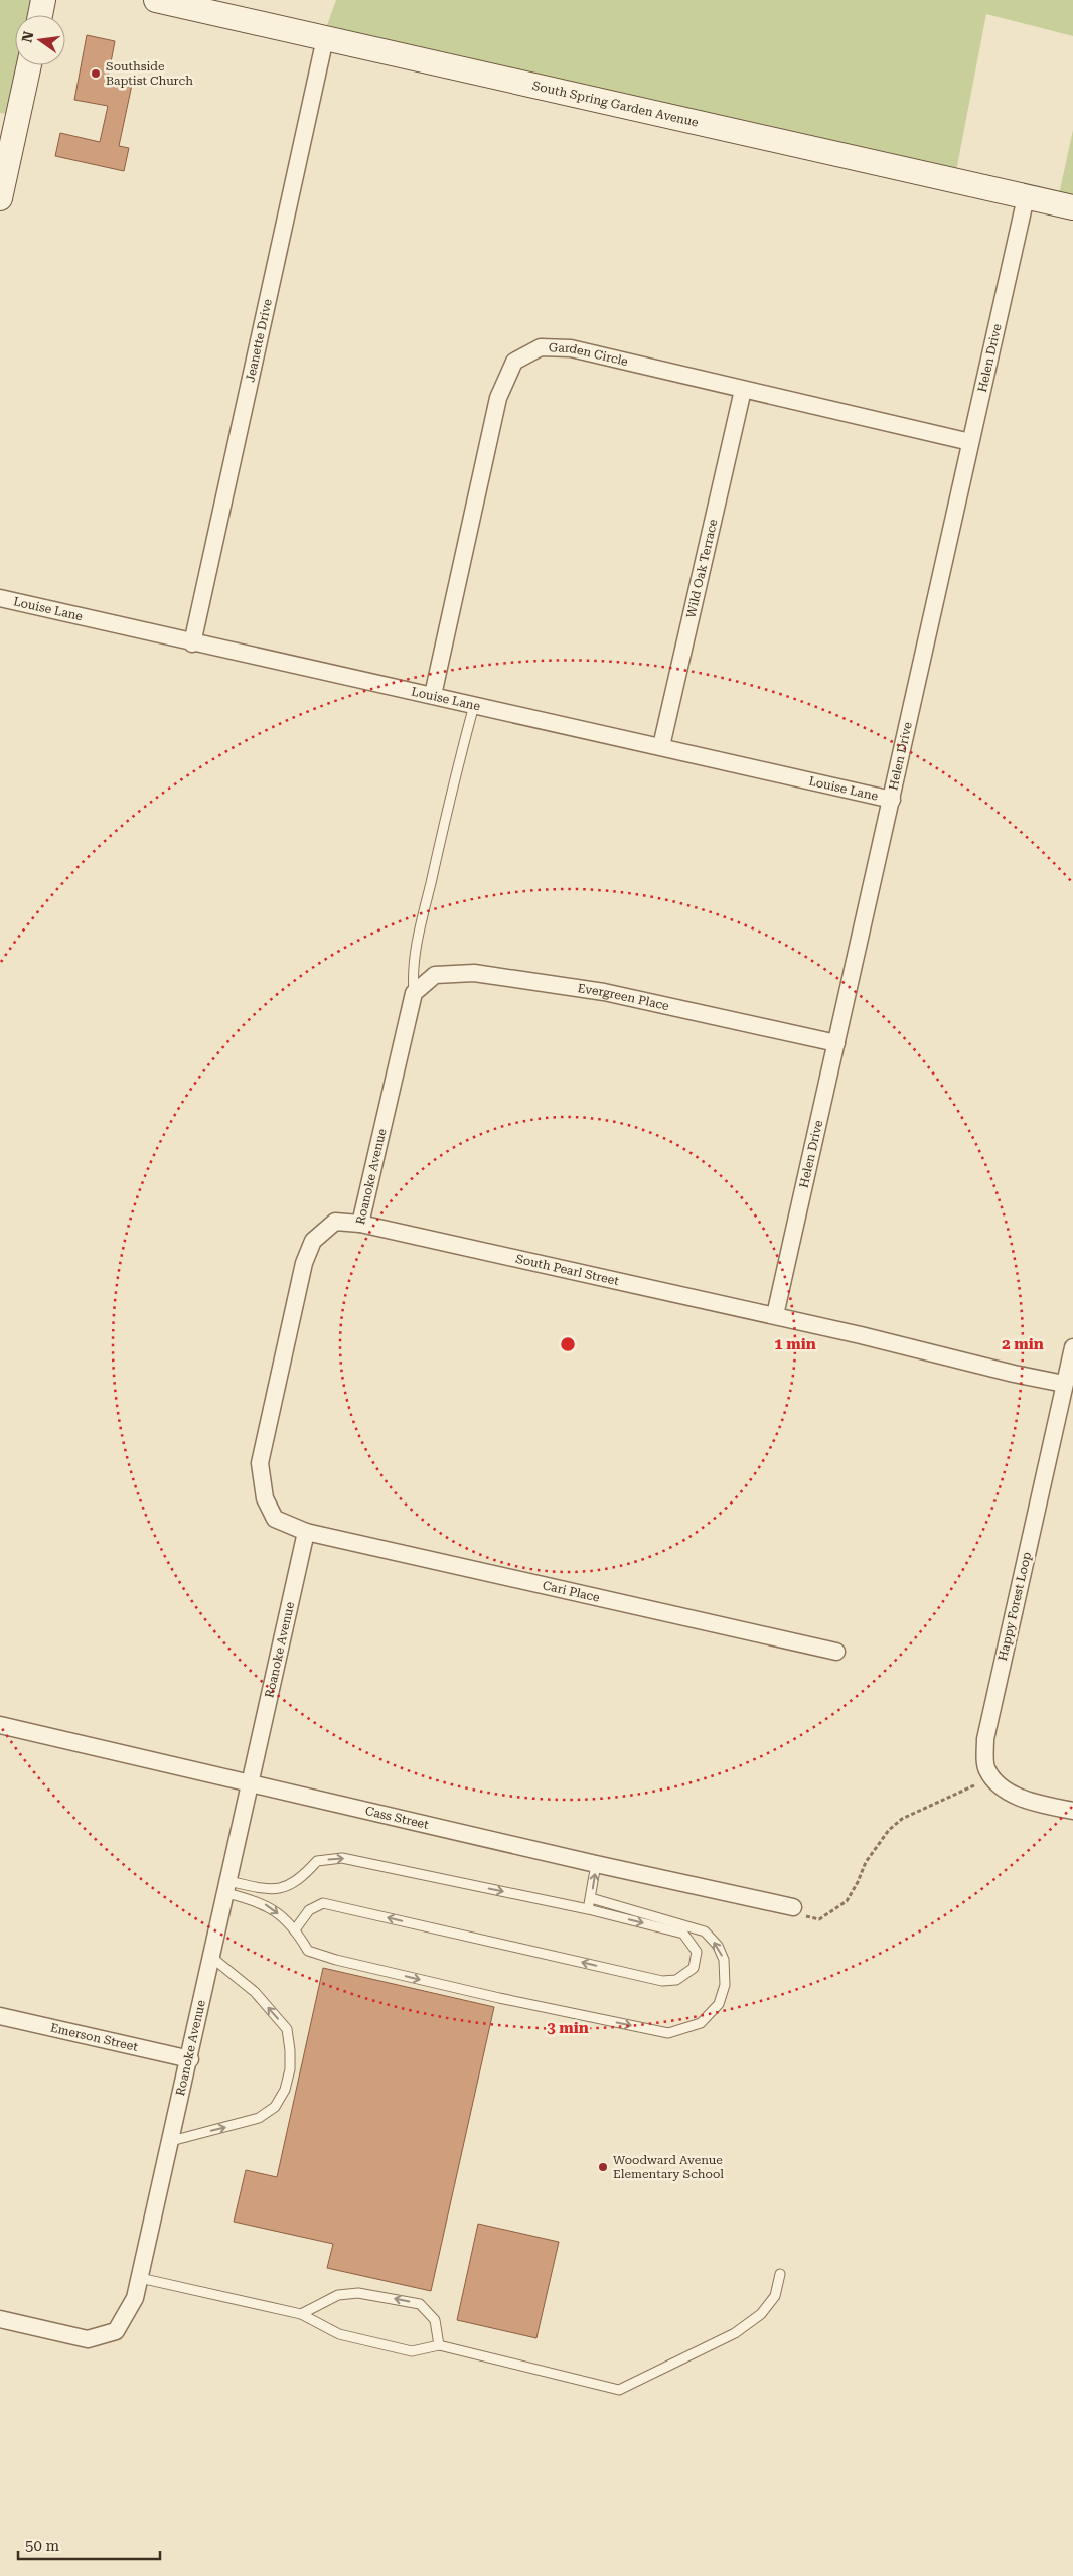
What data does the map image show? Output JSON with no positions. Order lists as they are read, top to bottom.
{
  "streets": {
    "street": [
      "South Spring Garden Avenue",
      "Jeanette Drive",
      "Garden Circle",
      "Helen Drive",
      "Wild Oak Terrace",
      "Louise Lane",
      "Evergreen Place",
      "Roanoke Avenue",
      "South Pearl Street",
      "Cari Place",
      "Happy Forest Loop",
      "Cass Street",
      "Emerson Street"
    ]
  },
  "crossings": [
    ["South Spring Garden Avenue", "Jeanette Drive"],
    ["South Spring Garden Avenue", "Helen Drive"],
    ["Jeanette Drive", "Louise Lane"],
    ["Garden Circle", "Helen Drive"],
    ["Garden Circle", "Wild Oak Terrace"],
    ["Garden Circle", "Louise Lane"],
    ["Helen Drive", "Louise Lane"],
    ["Helen Drive", "Evergreen Place"],
    ["Helen Drive", "South Pearl Street"],
    ["Wild Oak Terrace", "Louise Lane"],
    ["Evergreen Place", "Roanoke Avenue"],
    ["Roanoke Avenue", "South Pearl Street"],
    ["Roanoke Avenue", "Cari Place"],
    ["Roanoke Avenue", "Cass Street"],
    ["Roanoke Avenue", "Emerson Street"],
    ["South Pearl Street", "Happy Forest Loop"]
  ],
  "places": ["Southside Baptist Church", "Woodward Avenue Elementary School"],
  "scale_bar": "50 m",
  "north": "left",
  "rings": ["1 min", "2 min", "3 min"]
}
